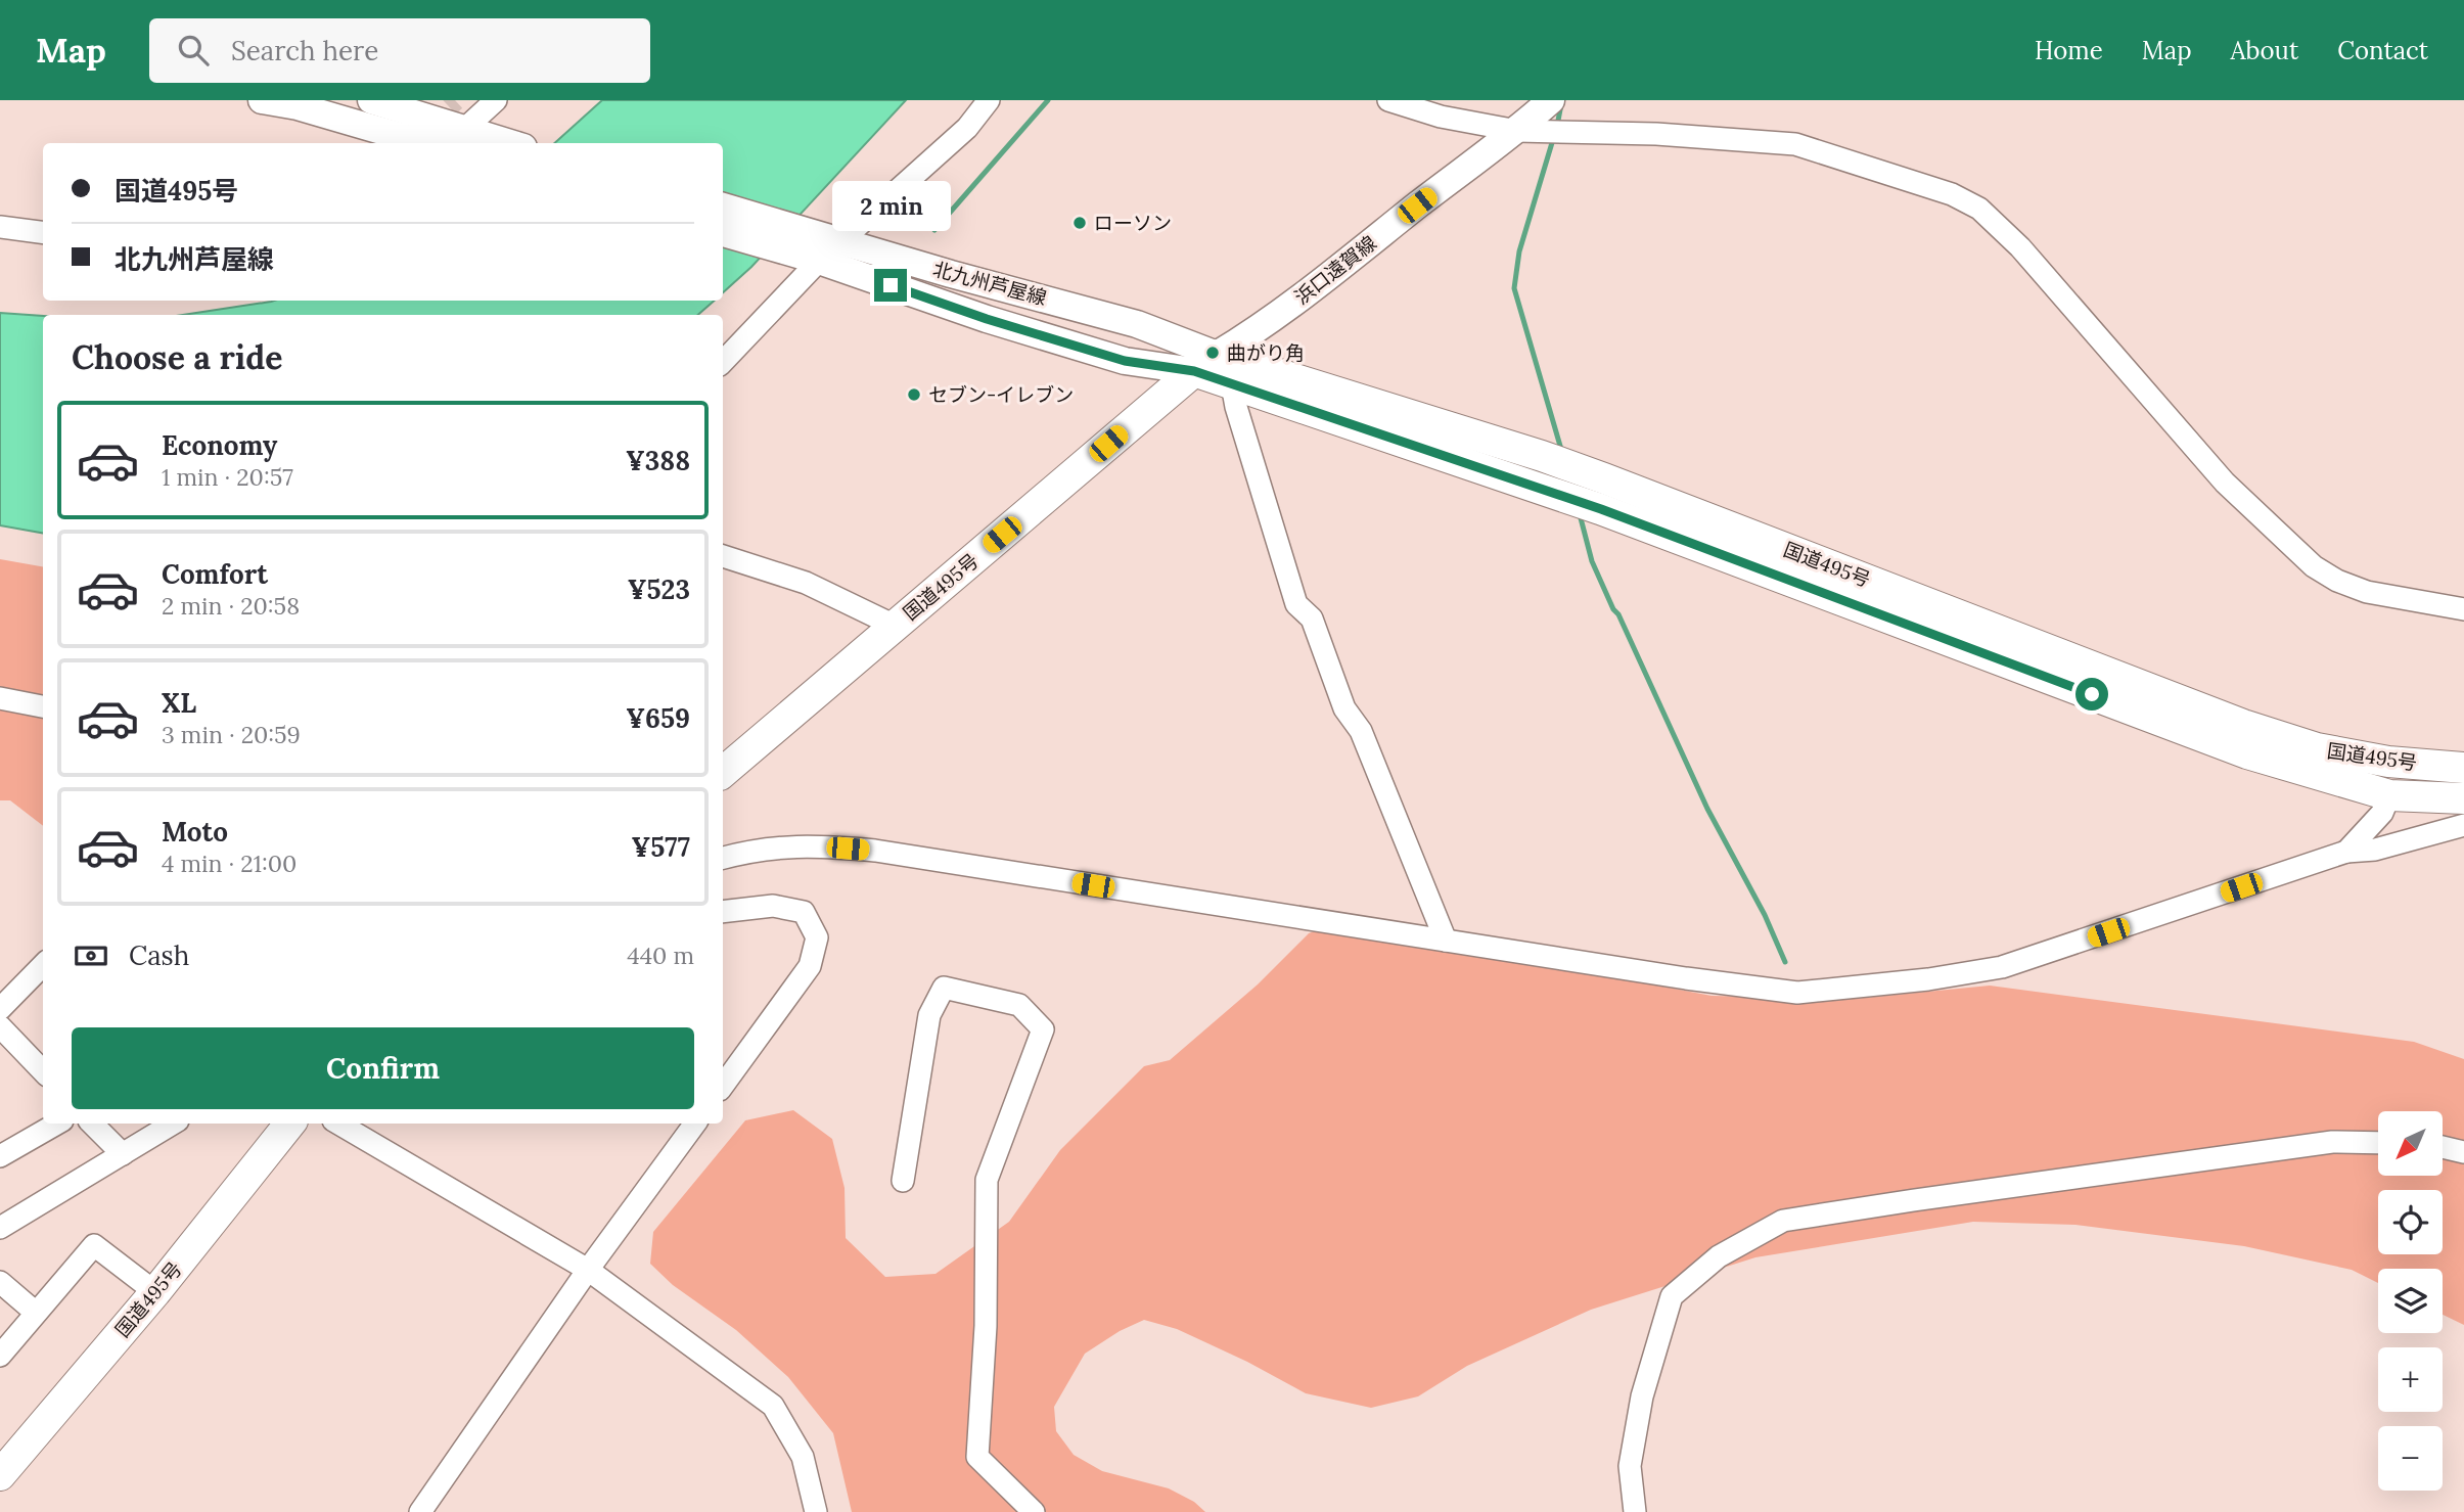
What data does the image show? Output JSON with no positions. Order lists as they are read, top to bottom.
{
  "streets": {
    "highway": ["国道495号"],
    "main road": ["浜口遠賀線", "北九州芦屋線"]
  },
  "crossings": [
    ["浜口遠賀線", "北九州芦屋線"],
    ["浜口遠賀線", "国道495号"],
    ["北九州芦屋線", "国道495号"]
  ],
  "places": ["ローソン", "曲がり角", "セブン-イレブン"],
  "north": "bottom left",
  "page": {
    "header": "Map",
    "search": "Search here",
    "nav": [
      "Home",
      "Map",
      "About",
      "Contact"
    ],
    "banner": ["国道495号", "北九州芦屋線"],
    "bubble": "2 min",
    "heading": "Choose a ride",
    "list": [
      {
        "name": "Economy",
        "note": "1 min · 20:57",
        "value": "¥388"
      },
      {
        "name": "Comfort",
        "note": "2 min · 20:58",
        "value": "¥523"
      },
      {
        "name": "XL",
        "note": "3 min · 20:59",
        "value": "¥659"
      },
      {
        "name": "Moto",
        "note": "4 min · 21:00",
        "value": "¥577"
      }
    ],
    "pay": ["Cash", "440 m"],
    "buttons": "Confirm",
    "map_buttons": ["+", "−"]
  }
}
